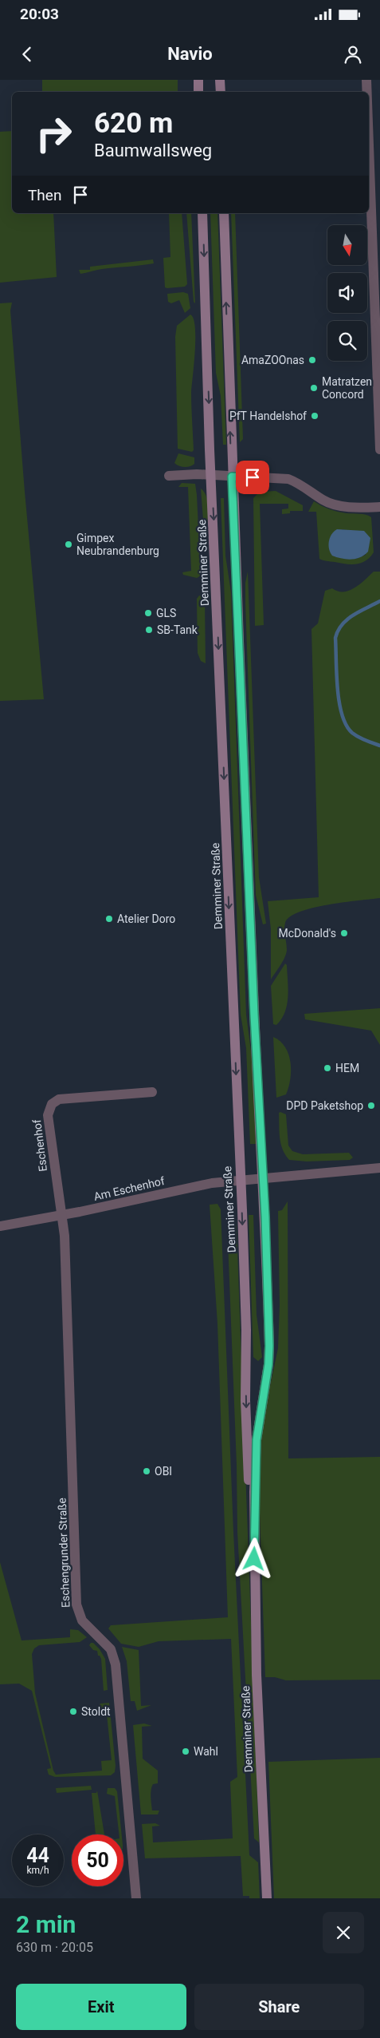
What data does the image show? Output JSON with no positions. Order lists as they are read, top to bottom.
{
  "streets": {
    "main road": ["Demminer Straße"],
    "street": ["Eschenhof", "Am Eschenhof", "Eschengrunder Straße"]
  },
  "crossings": [
    ["Demminer Straße", "Am Eschenhof"],
    ["Eschenhof", "Am Eschenhof"],
    ["Eschenhof", "Eschengrunder Straße"],
    ["Am Eschenhof", "Eschengrunder Straße"]
  ],
  "places": [
    "AmaZOOnas",
    "Matratzen Concord",
    "PfT Handelshof",
    "Gimpex Neubrandenburg",
    "GLS",
    "SB-Tank",
    "Atelier Doro",
    "McDonald's",
    "HEM",
    "DPD Paketshop",
    "OBI",
    "Stoldt",
    "Wahl"
  ],
  "north": "bottom",
  "page": {
    "status": "20:03",
    "header": "Navio",
    "turn": ["620 m", "Baumwallsweg"],
    "then": "Then",
    "speed": "44 km/h",
    "limit": "50",
    "heading": ["2 min", "630 m · 20:05"],
    "buttons": ["Exit", "Share"]
  }
}
